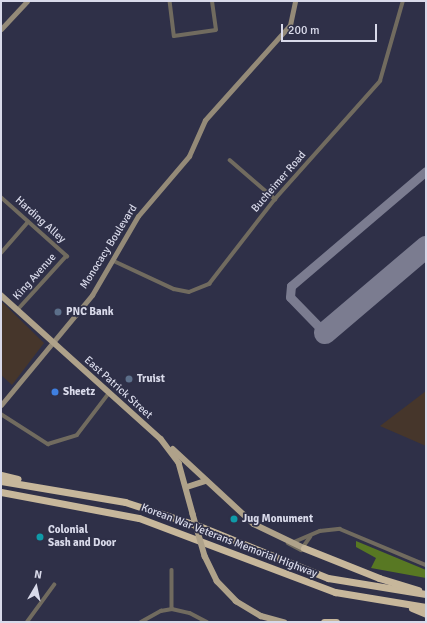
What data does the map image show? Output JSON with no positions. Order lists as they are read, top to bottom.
{
  "streets": {
    "highway": ["Korean War Veterans Memorial Highway"],
    "main road": ["Monocacy Boulevard", "East Patrick Street"],
    "street": ["Bucheimer Road", "Harding Alley", "King Avenue"]
  },
  "crossings": [
    ["Bucheimer Road", "Monocacy Boulevard"],
    ["Harding Alley", "King Avenue"],
    ["Monocacy Boulevard", "East Patrick Street"],
    ["King Avenue", "East Patrick Street"]
  ],
  "places": [
    "PNC Bank",
    "Truist",
    "Sheetz",
    "Jug Monument",
    "Colonial Sash and Door"
  ],
  "scale_bar": "200 m",
  "north": "top"
}
